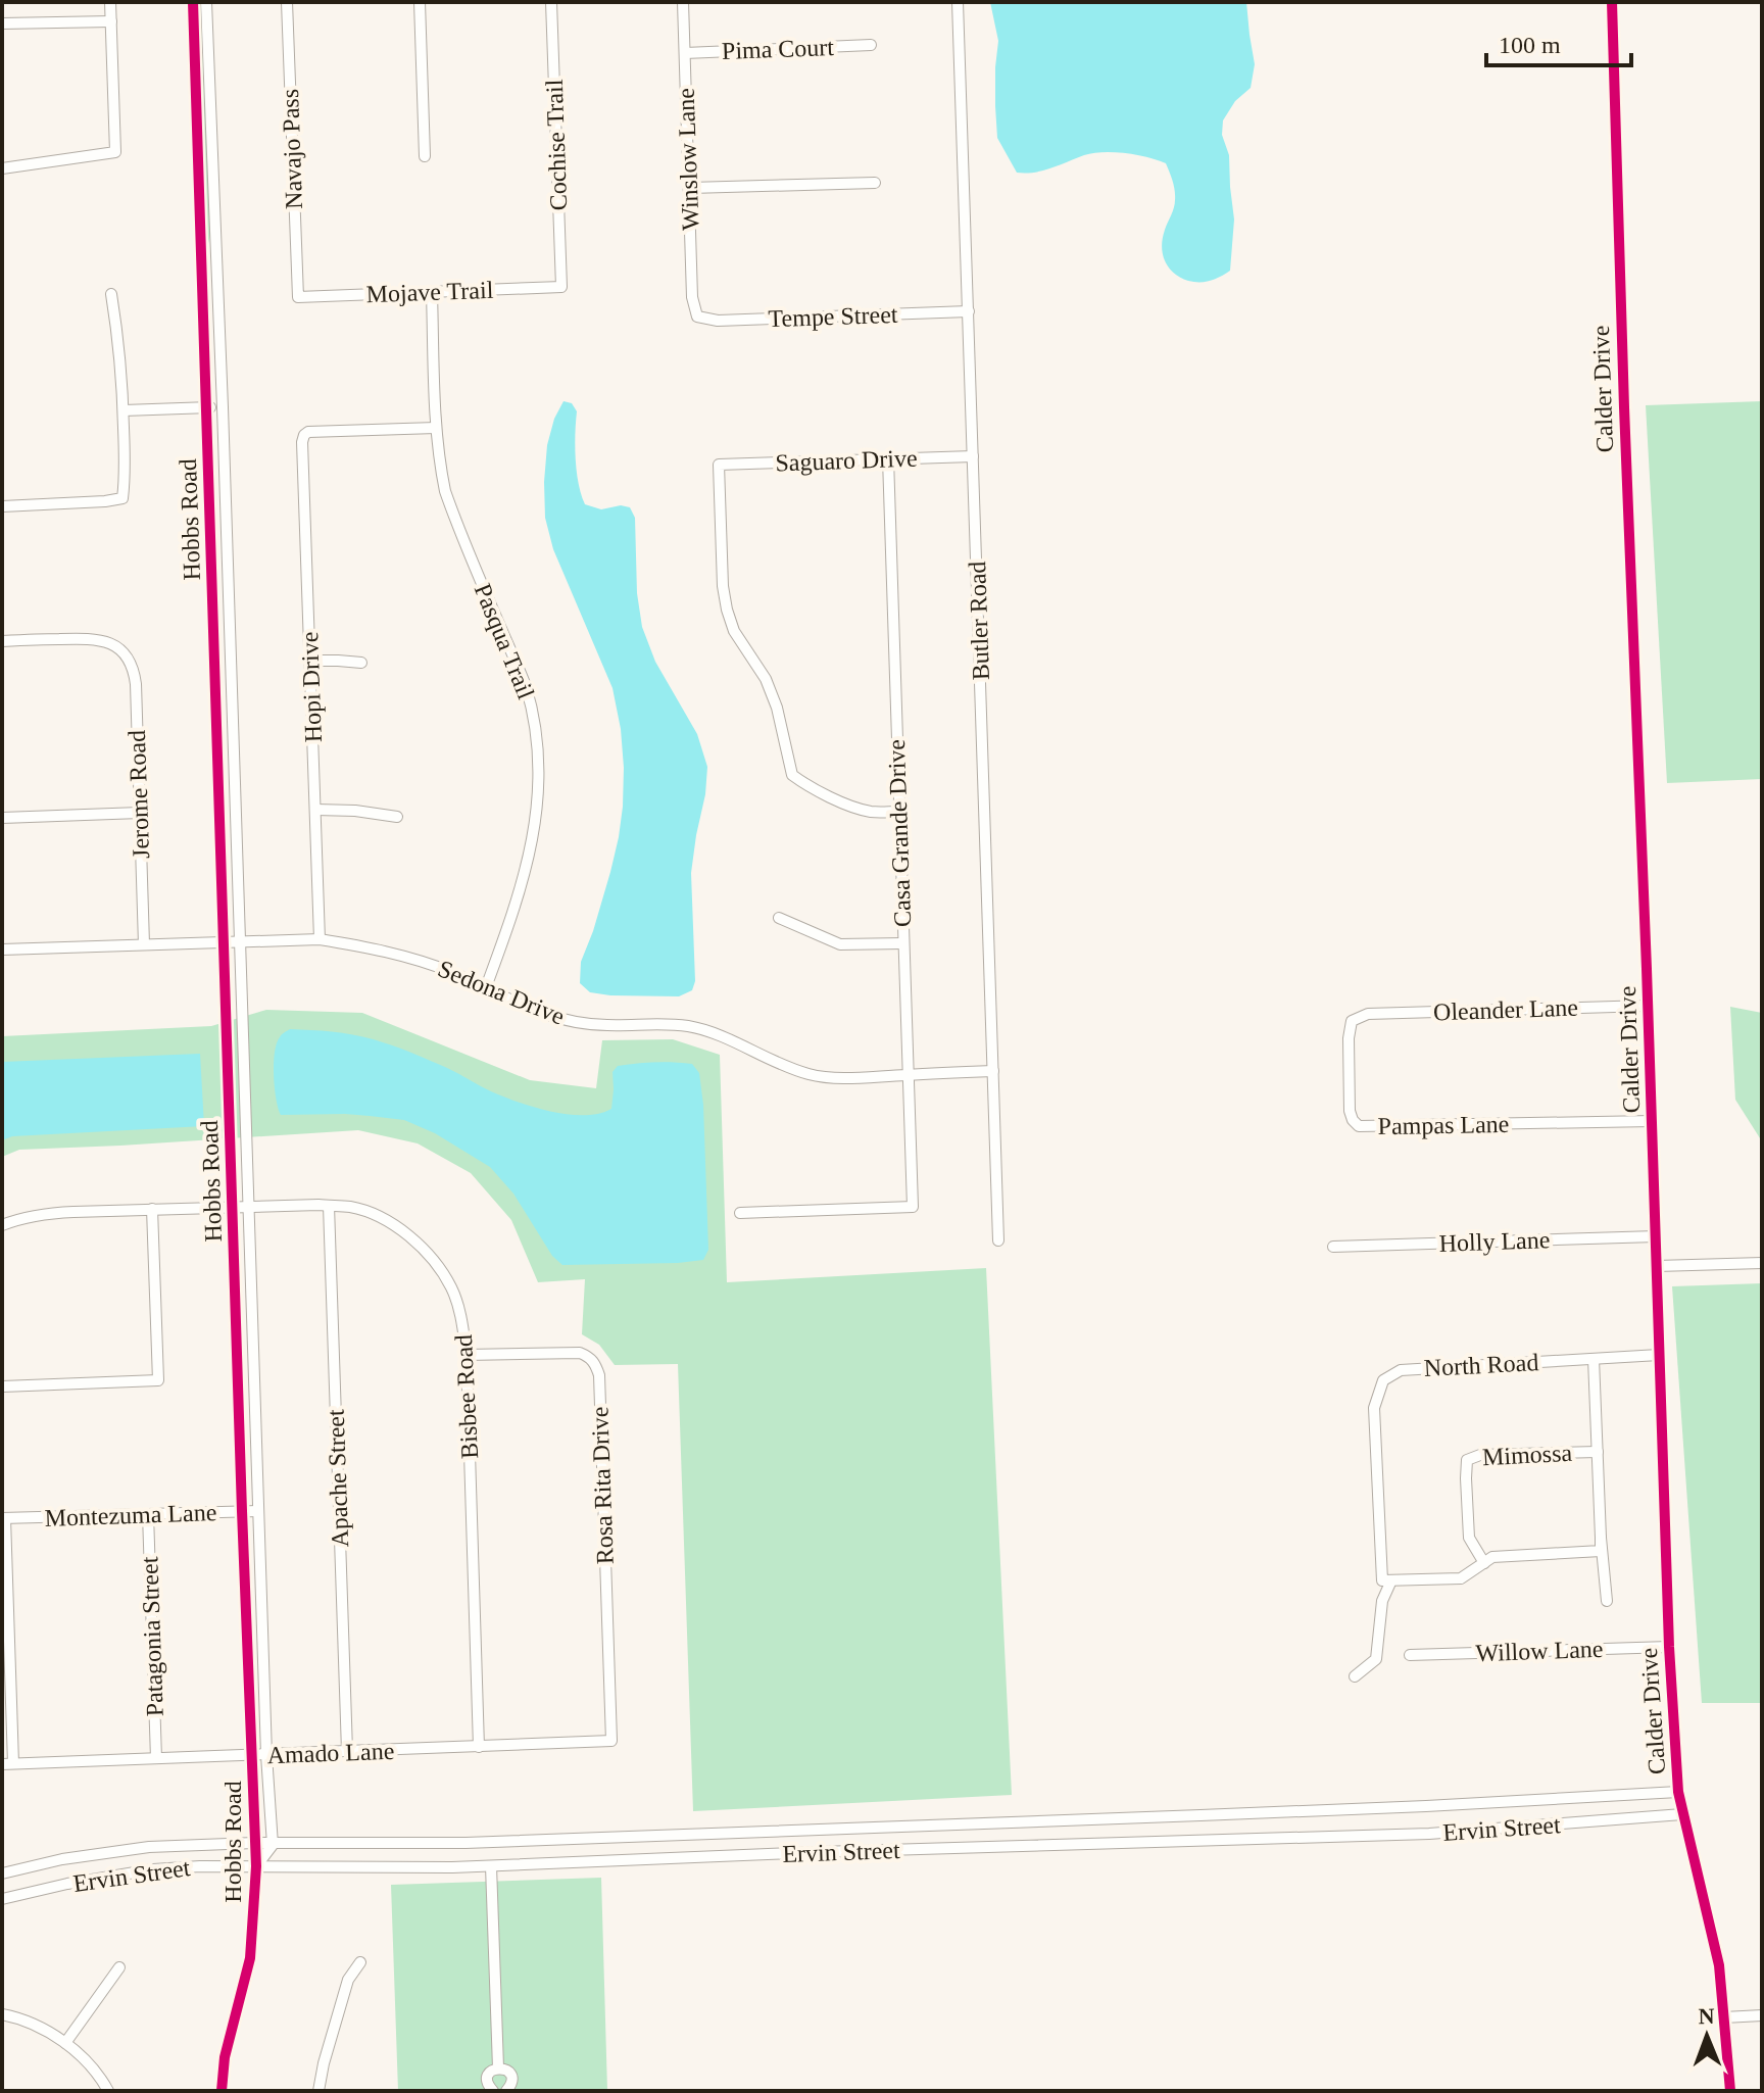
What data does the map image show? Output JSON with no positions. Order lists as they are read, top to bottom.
{
  "streets": {
    "street": [
      "Pima Court",
      "Cochise Trail",
      "Navajo Pass",
      "Winslow Lane",
      "Mojave Trail",
      "Tempe Street",
      "Calder Drive",
      "Saguaro Drive",
      "Hobbs Road",
      "Butler Road",
      "Pasqua Trail",
      "Hopi Drive",
      "Jerome Road",
      "Casa Grande Drive",
      "Sedona Drive",
      "Oleander Lane",
      "Pampas Lane",
      "Holly Lane",
      "North Road",
      "Bisbee Road",
      "Mimossa",
      "Apache Street",
      "Rosa Rita Drive",
      "Montezuma Lane",
      "Patagonia Street",
      "Willow Lane",
      "Amado Lane",
      "Ervin Street"
    ]
  },
  "crossings": [
    ["Pima Court", "Winslow Lane"],
    ["Cochise Trail", "Mojave Trail"],
    ["Navajo Pass", "Mojave Trail"],
    ["Winslow Lane", "Tempe Street"],
    ["Mojave Trail", "Pasqua Trail"],
    ["Tempe Street", "Butler Road"],
    ["Calder Drive", "Oleander Lane"],
    ["Calder Drive", "Pampas Lane"],
    ["Calder Drive", "Holly Lane"],
    ["Calder Drive", "North Road"],
    ["Calder Drive", "Willow Lane"],
    ["Calder Drive", "Ervin Street"],
    ["Saguaro Drive", "Butler Road"],
    ["Saguaro Drive", "Casa Grande Drive"],
    ["Hobbs Road", "Sedona Drive"],
    ["Hobbs Road", "Bisbee Road"],
    ["Hobbs Road", "Montezuma Lane"],
    ["Hobbs Road", "Amado Lane"],
    ["Hobbs Road", "Ervin Street"],
    ["Butler Road", "Sedona Drive"],
    ["Pasqua Trail", "Hopi Drive"],
    ["Pasqua Trail", "Sedona Drive"],
    ["Hopi Drive", "Sedona Drive"],
    ["Jerome Road", "Sedona Drive"],
    ["Casa Grande Drive", "Sedona Drive"],
    ["Oleander Lane", "Pampas Lane"],
    ["Bisbee Road", "Apache Street"],
    ["Bisbee Road", "Rosa Rita Drive"],
    ["Bisbee Road", "Amado Lane"],
    ["Apache Street", "Amado Lane"],
    ["Rosa Rita Drive", "Amado Lane"],
    ["Montezuma Lane", "Patagonia Street"],
    ["Patagonia Street", "Amado Lane"]
  ],
  "scale_bar": "100 m",
  "north": "top"
}
